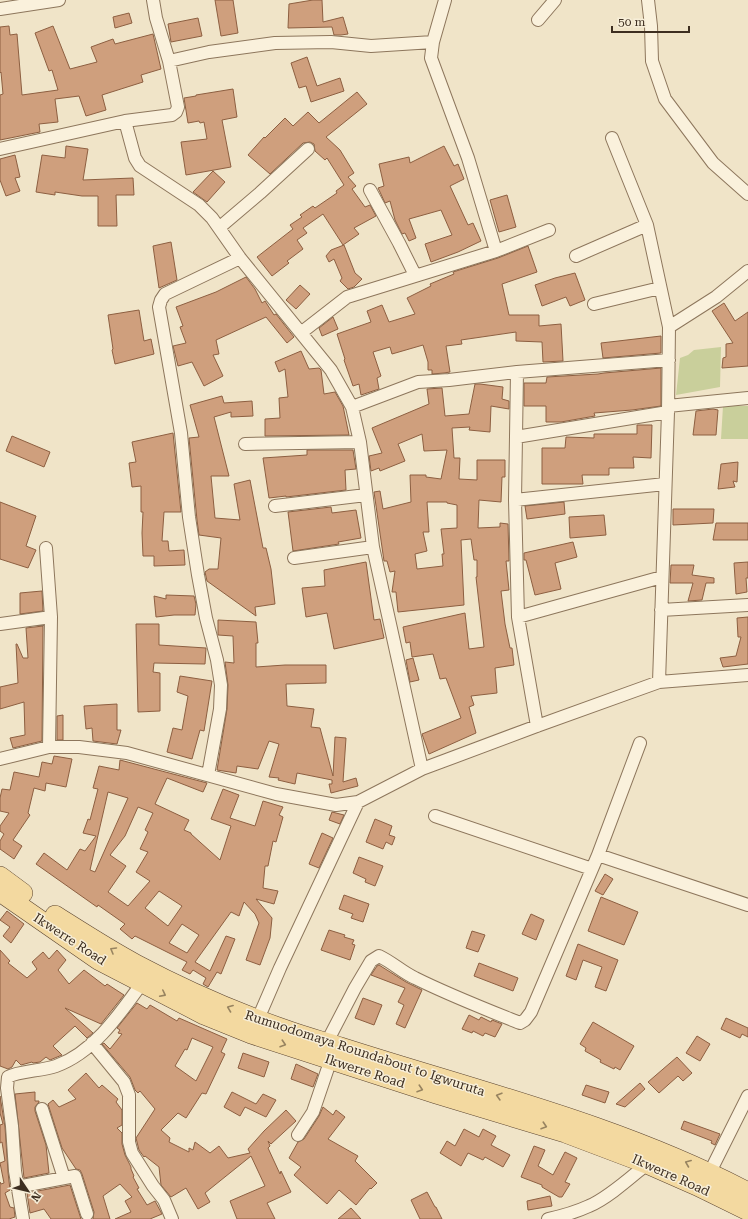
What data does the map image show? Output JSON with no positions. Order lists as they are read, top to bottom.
{
  "streets": {
    "main road": ["Ikwerre Road", "Rumuodomaya Roundabout to Igwuruta"]
  },
  "crossings": [
    ["Ikwerre Road", "Rumuodomaya Roundabout to Igwuruta"]
  ],
  "one_way": ["Rumuodomaya Roundabout to Igwuruta"],
  "scale_bar": "50 m",
  "north": "bottom right"
}
